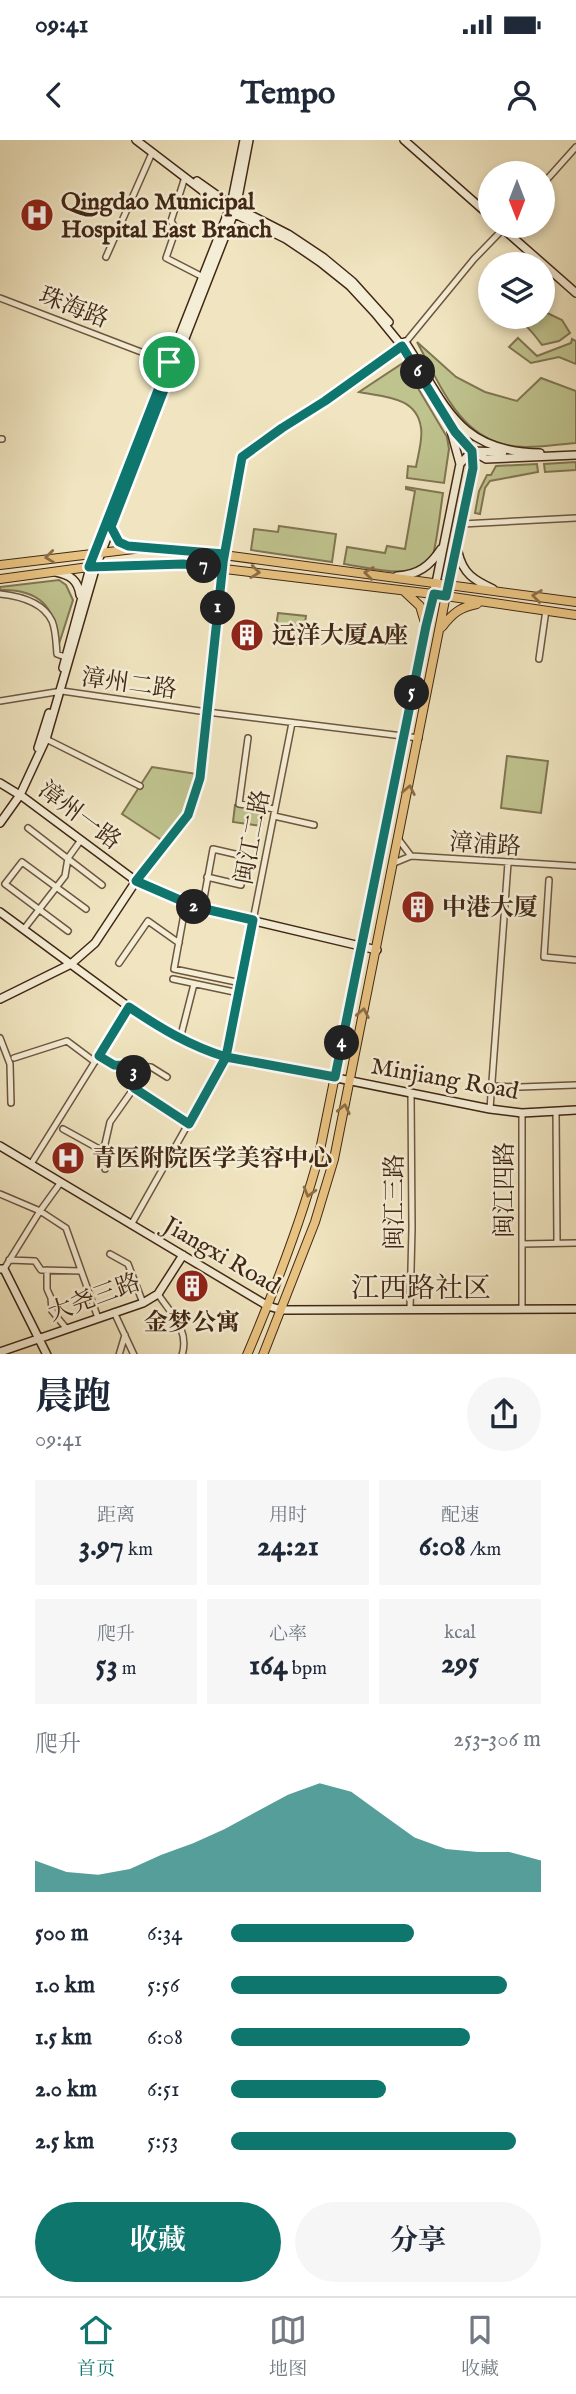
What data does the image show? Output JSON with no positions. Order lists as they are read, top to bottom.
{
  "streets": {
    "main road": [
      "漳州一路",
      "Minjiang Road",
      "Jiangxi Road",
      "大尧三路"
    ],
    "street": [
      "珠海路",
      "漳州二路",
      "闽江二路",
      "漳浦路",
      "闽江四路",
      "闽江三路"
    ]
  },
  "crossings": [
    ["漳州二路", "闽江二路"],
    ["漳州一路", "闽江二路"],
    ["闽江二路", "Minjiang Road"],
    ["闽江二路", "Jiangxi Road"],
    ["Minjiang Road", "闽江四路"],
    ["Minjiang Road", "闽江三路"],
    ["闽江四路", "Jiangxi Road"],
    ["闽江三路", "Jiangxi Road"],
    ["Jiangxi Road", "大尧三路"]
  ],
  "districts": ["江西路社区"],
  "places": {
    "hospital": ["Qingdao Municipal Hospital East Branch", "青医附院医学美容中心"],
    "building": ["远洋大厦A座", "中港大厦", "金梦公寓"]
  },
  "north": "bottom",
  "page": {
    "status": "09:41",
    "header": "Tempo",
    "pins": [
      "6",
      "7",
      "1",
      "5",
      "2",
      "4",
      "3"
    ],
    "heading": ["晨跑", "09:41"],
    "stats": [
      ["距离", "3.97 km"],
      ["用时", "24:21"],
      ["配速", "6:08 /km"],
      ["爬升", "53 m"],
      ["心率", "164 bpm"],
      ["kcal", "295"]
    ],
    "chart": ["爬升", "253–306 m"],
    "list": [
      {
        "name": "500 m",
        "note": "6:34"
      },
      {
        "name": "1.0 km",
        "note": "5:56"
      },
      {
        "name": "1.5 km",
        "note": "6:08"
      },
      {
        "name": "2.0 km",
        "note": "6:51"
      },
      {
        "name": "2.5 km",
        "note": "5:53"
      }
    ],
    "buttons": ["收藏", "分享"],
    "tabs": ["首页", "地图", "收藏"]
  }
}
